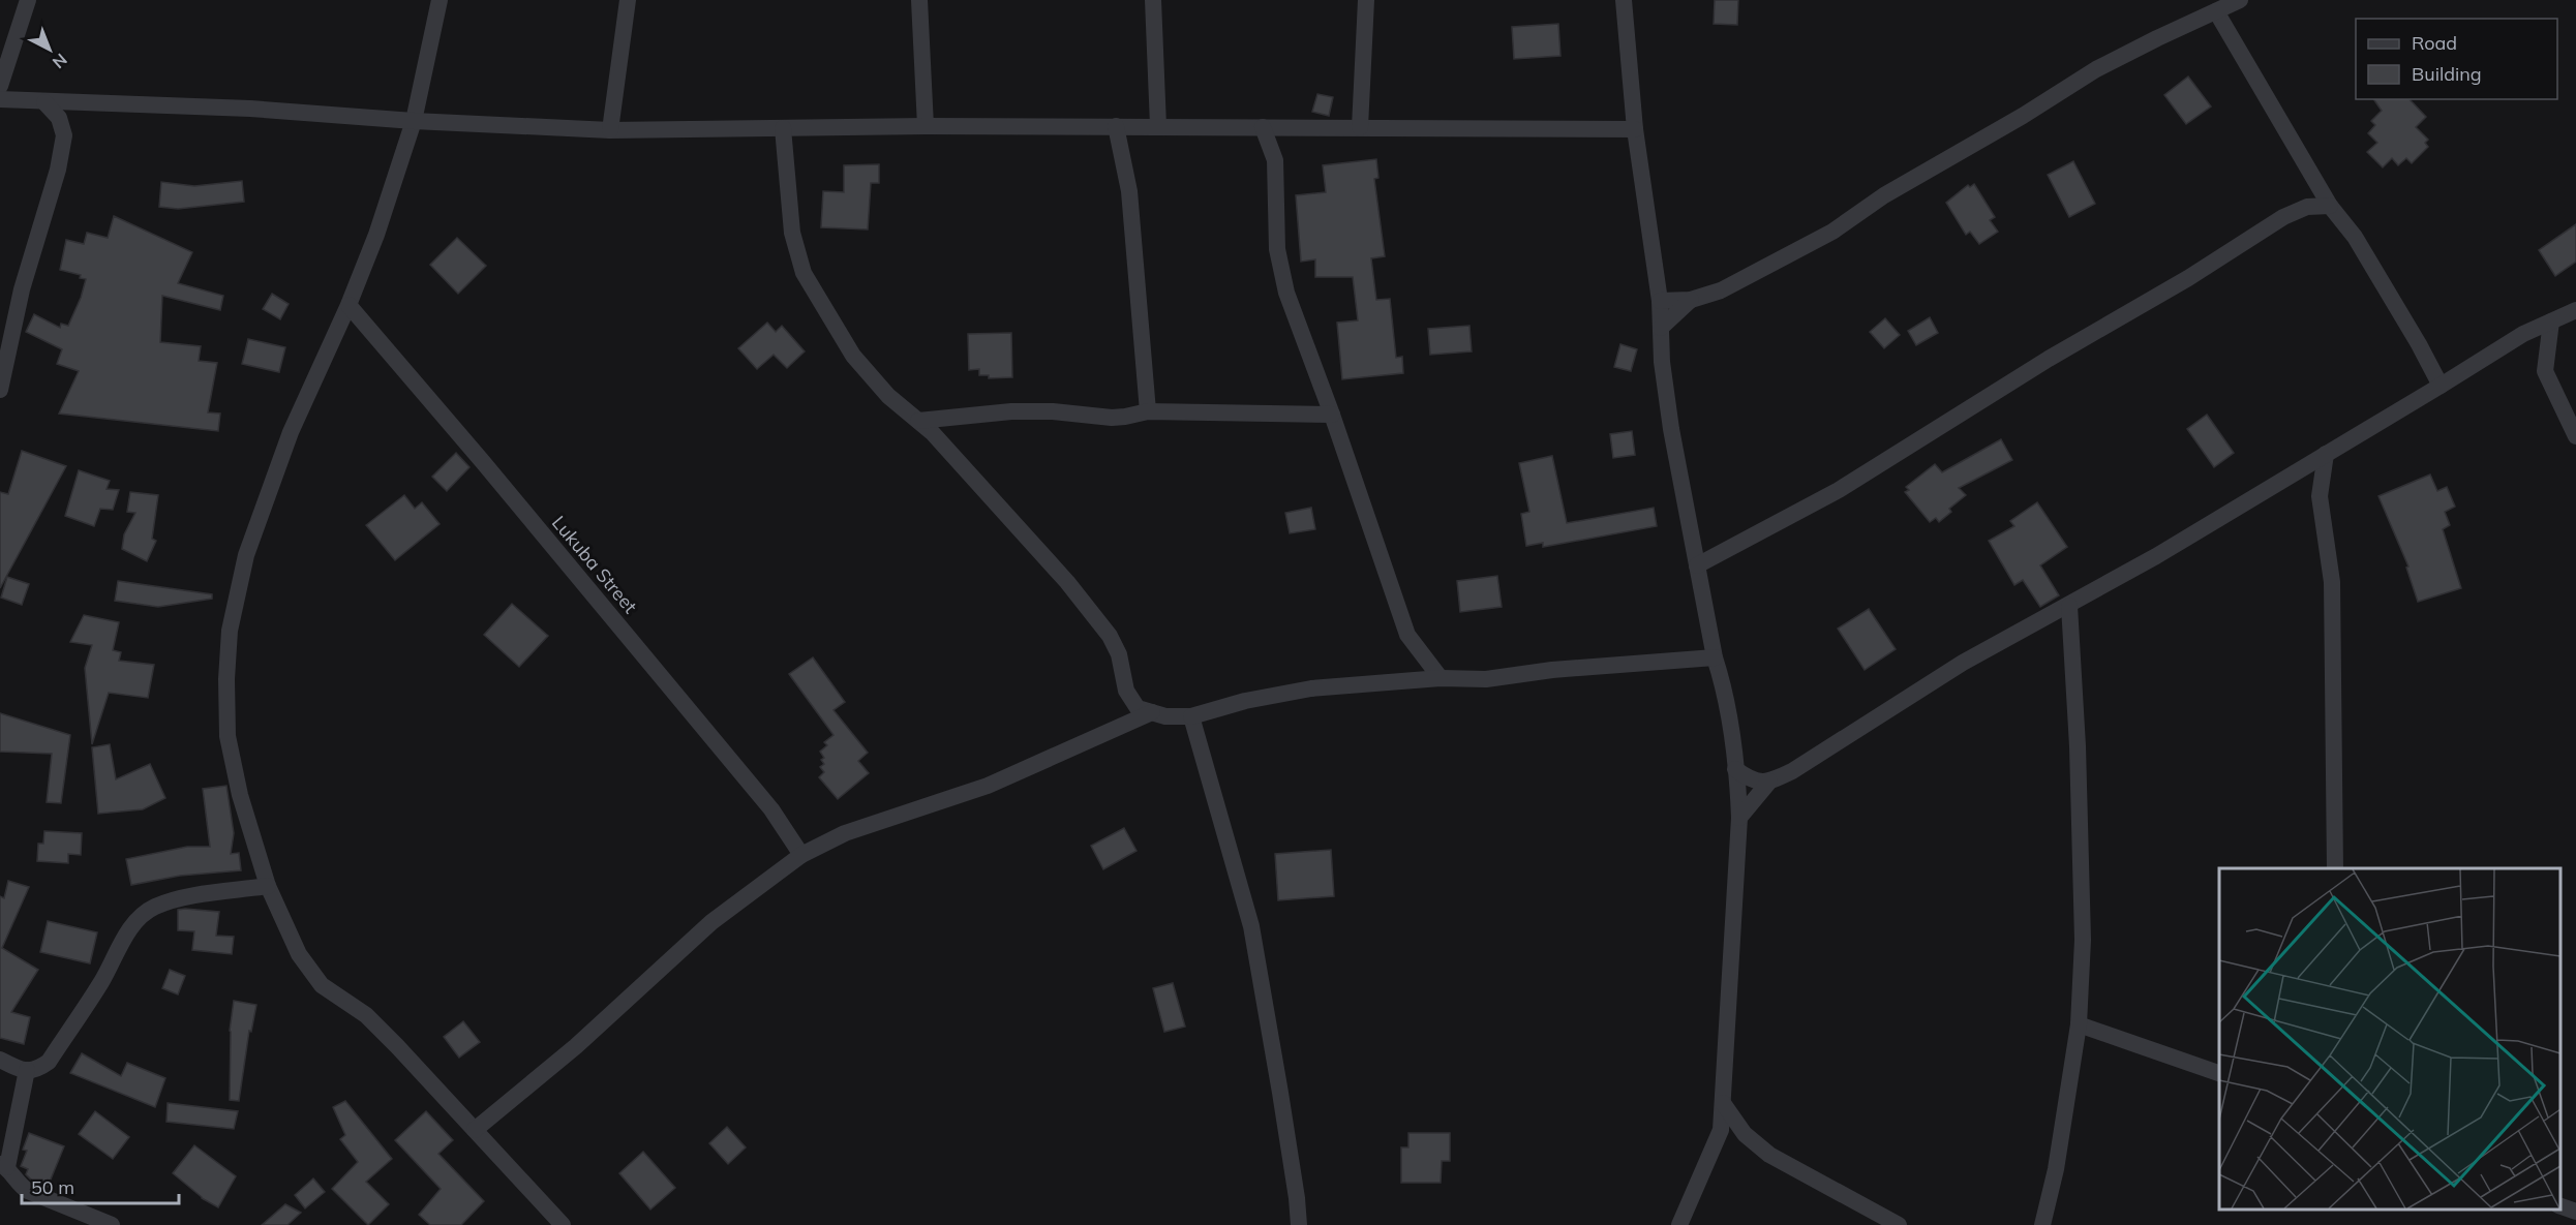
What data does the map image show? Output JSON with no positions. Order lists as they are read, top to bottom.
{
  "streets": {
    "street": ["Lukuba Street"]
  },
  "legend": ["Road", "Building"],
  "scale_bar": "50 m",
  "north": "bottom right"
}
